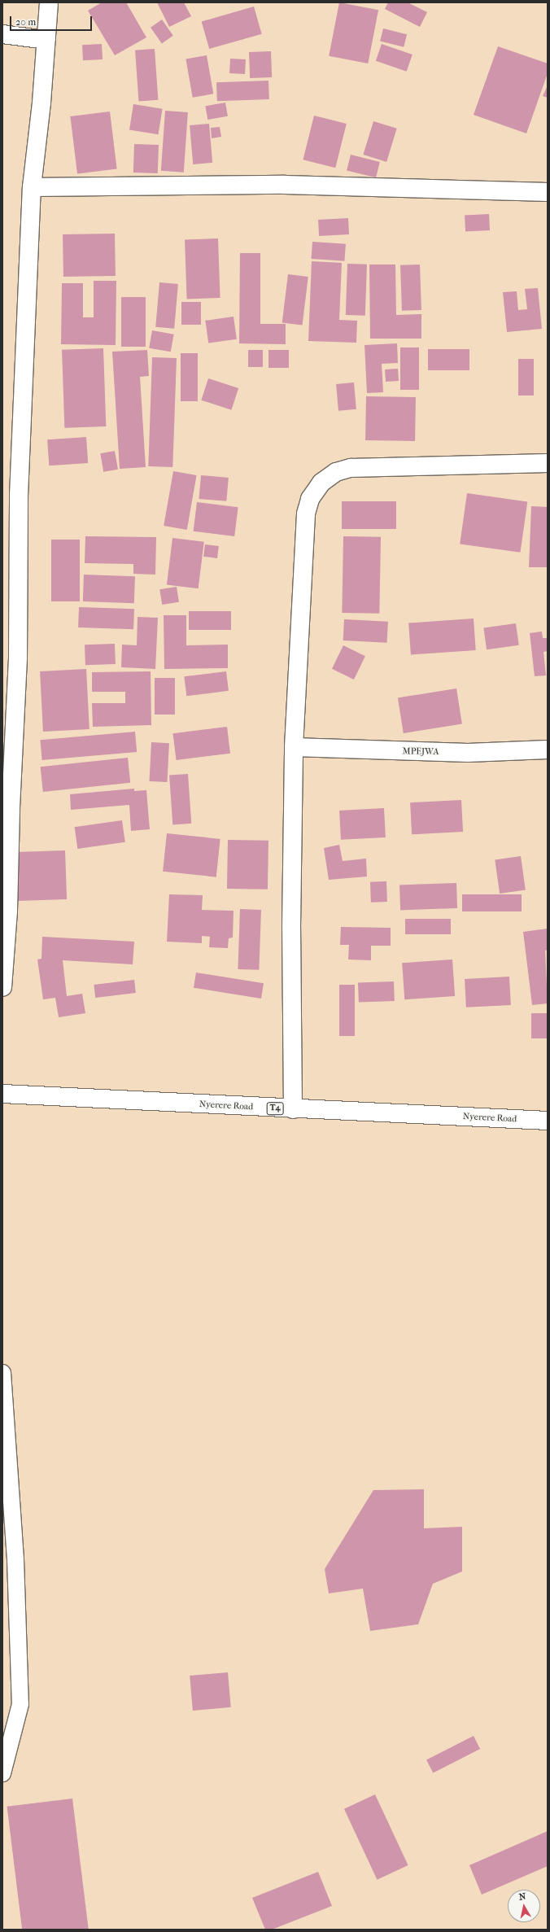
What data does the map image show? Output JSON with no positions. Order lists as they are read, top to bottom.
{
  "streets": {
    "main road": ["MPEJWA", "Nyerere Road", "T4"]
  },
  "scale_bar": "20 m",
  "north": "top"
}
